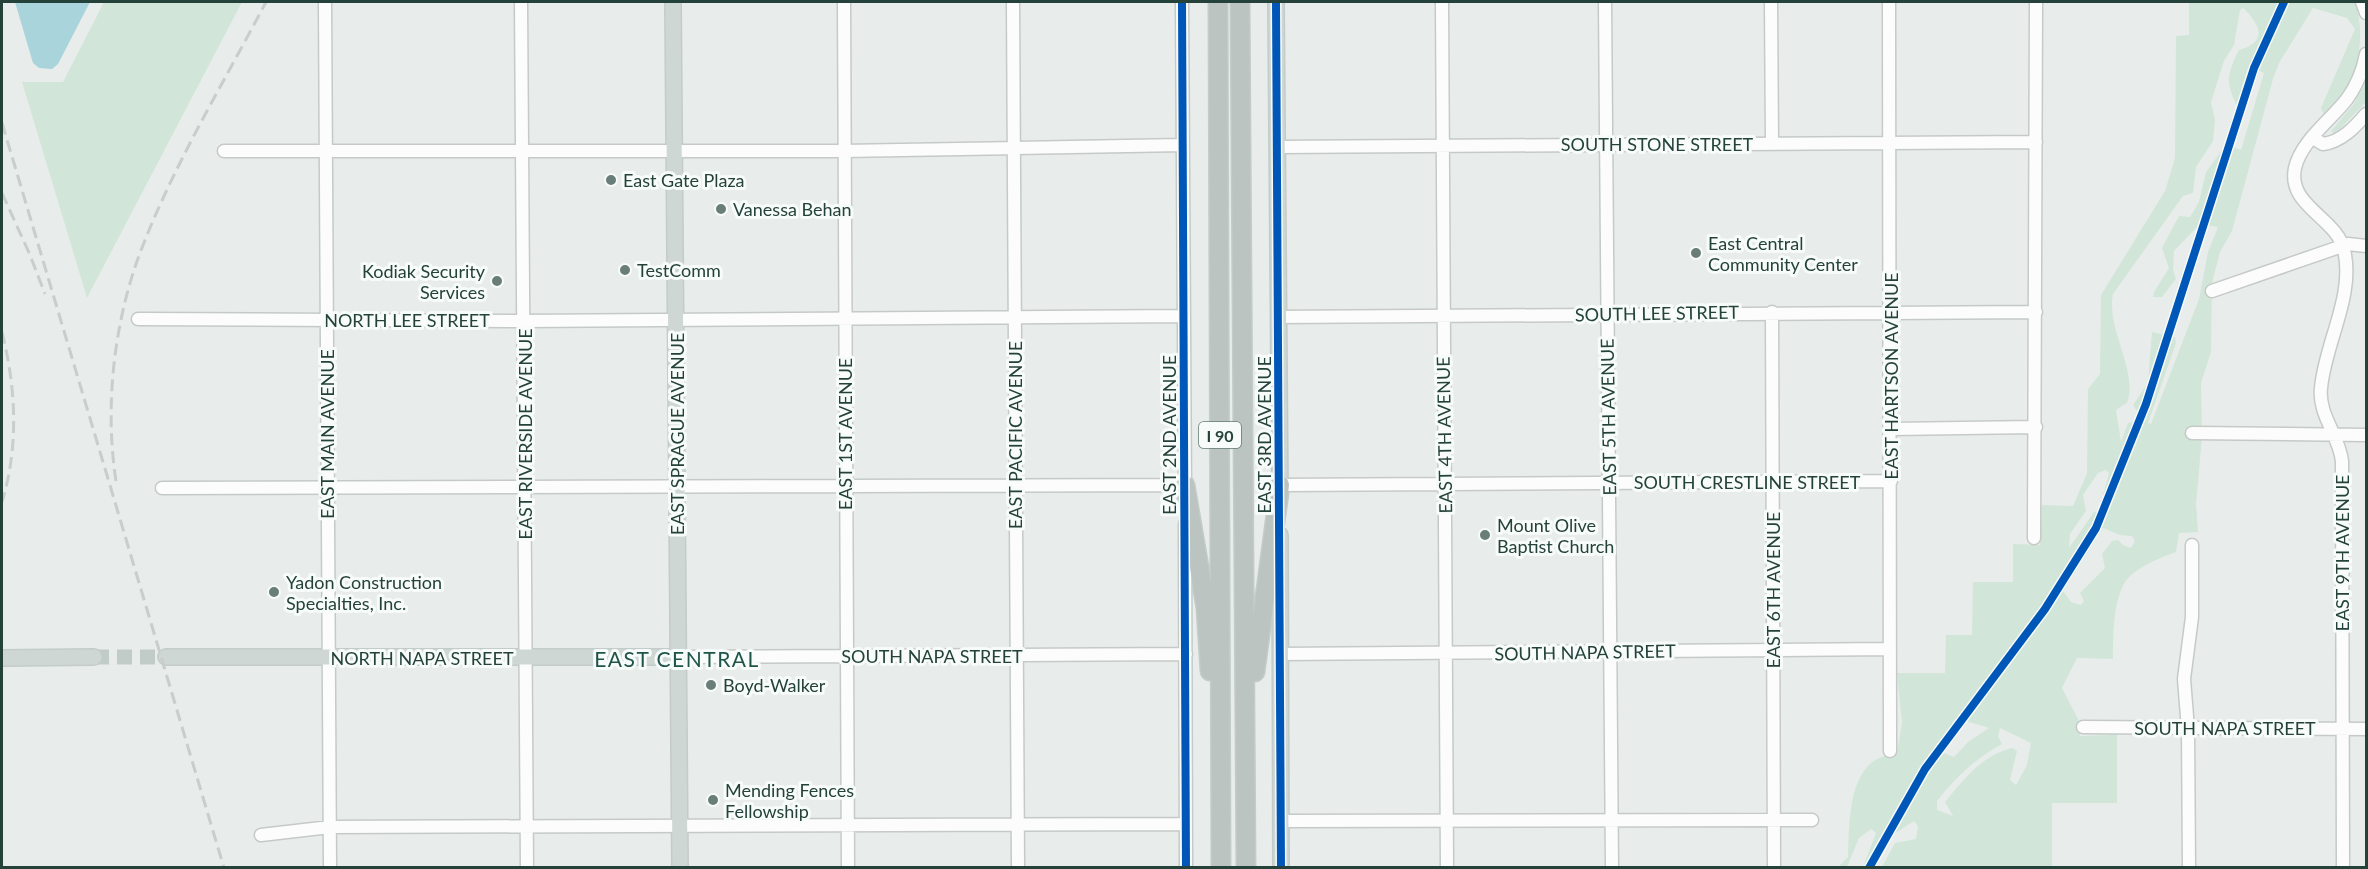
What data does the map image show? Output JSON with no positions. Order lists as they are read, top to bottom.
{
  "streets": {
    "highway": ["I 90"],
    "main road": ["EAST SPRAGUE AVENUE", "EAST 3RD AVENUE", "NORTH NAPA STREET"],
    "street": [
      "SOUTH STONE STREET",
      "SOUTH LEE STREET",
      "NORTH LEE STREET",
      "EAST HARTSON AVENUE",
      "EAST 5TH AVENUE",
      "EAST MAIN AVENUE",
      "EAST RIVERSIDE AVENUE",
      "EAST 1ST AVENUE",
      "EAST PACIFIC AVENUE",
      "EAST 2ND AVENUE",
      "EAST 4TH AVENUE",
      "SOUTH CRESTLINE STREET",
      "EAST 9TH AVENUE",
      "EAST 6TH AVENUE",
      "SOUTH NAPA STREET"
    ]
  },
  "crossings": [
    ["SOUTH STONE STREET", "EAST HARTSON AVENUE"],
    ["SOUTH STONE STREET", "EAST 5TH AVENUE"],
    ["SOUTH STONE STREET", "EAST 3RD AVENUE"],
    ["SOUTH STONE STREET", "EAST 4TH AVENUE"],
    ["SOUTH LEE STREET", "EAST HARTSON AVENUE"],
    ["SOUTH LEE STREET", "EAST 5TH AVENUE"],
    ["SOUTH LEE STREET", "EAST 3RD AVENUE"],
    ["SOUTH LEE STREET", "EAST 4TH AVENUE"],
    ["SOUTH LEE STREET", "EAST 6TH AVENUE"],
    ["NORTH LEE STREET", "EAST MAIN AVENUE"],
    ["NORTH LEE STREET", "EAST RIVERSIDE AVENUE"],
    ["NORTH LEE STREET", "EAST SPRAGUE AVENUE"],
    ["EAST HARTSON AVENUE", "SOUTH CRESTLINE STREET"],
    ["EAST HARTSON AVENUE", "SOUTH NAPA STREET"],
    ["EAST 5TH AVENUE", "SOUTH CRESTLINE STREET"],
    ["EAST 5TH AVENUE", "SOUTH NAPA STREET"],
    ["EAST MAIN AVENUE", "NORTH NAPA STREET"],
    ["EAST RIVERSIDE AVENUE", "NORTH NAPA STREET"],
    ["EAST SPRAGUE AVENUE", "SOUTH NAPA STREET"],
    ["EAST SPRAGUE AVENUE", "NORTH NAPA STREET"],
    ["EAST 1ST AVENUE", "SOUTH NAPA STREET"],
    ["EAST PACIFIC AVENUE", "SOUTH NAPA STREET"],
    ["EAST 2ND AVENUE", "SOUTH NAPA STREET"],
    ["EAST 3RD AVENUE", "SOUTH CRESTLINE STREET"],
    ["EAST 3RD AVENUE", "SOUTH NAPA STREET"],
    ["EAST 4TH AVENUE", "SOUTH CRESTLINE STREET"],
    ["EAST 4TH AVENUE", "SOUTH NAPA STREET"],
    ["SOUTH CRESTLINE STREET", "EAST 6TH AVENUE"],
    ["EAST 9TH AVENUE", "SOUTH NAPA STREET"],
    ["EAST 6TH AVENUE", "SOUTH NAPA STREET"],
    ["SOUTH NAPA STREET", "NORTH NAPA STREET"]
  ],
  "districts": ["EAST CENTRAL"],
  "places": [
    "East Gate Plaza",
    "Vanessa Behan",
    "East Central Community Center",
    "TestComm",
    "Kodiak Security Services",
    "Mount Olive Baptist Church",
    "Yadon Construction Specialties, Inc.",
    "Boyd-Walker",
    "Mending Fences Fellowship"
  ]
}
